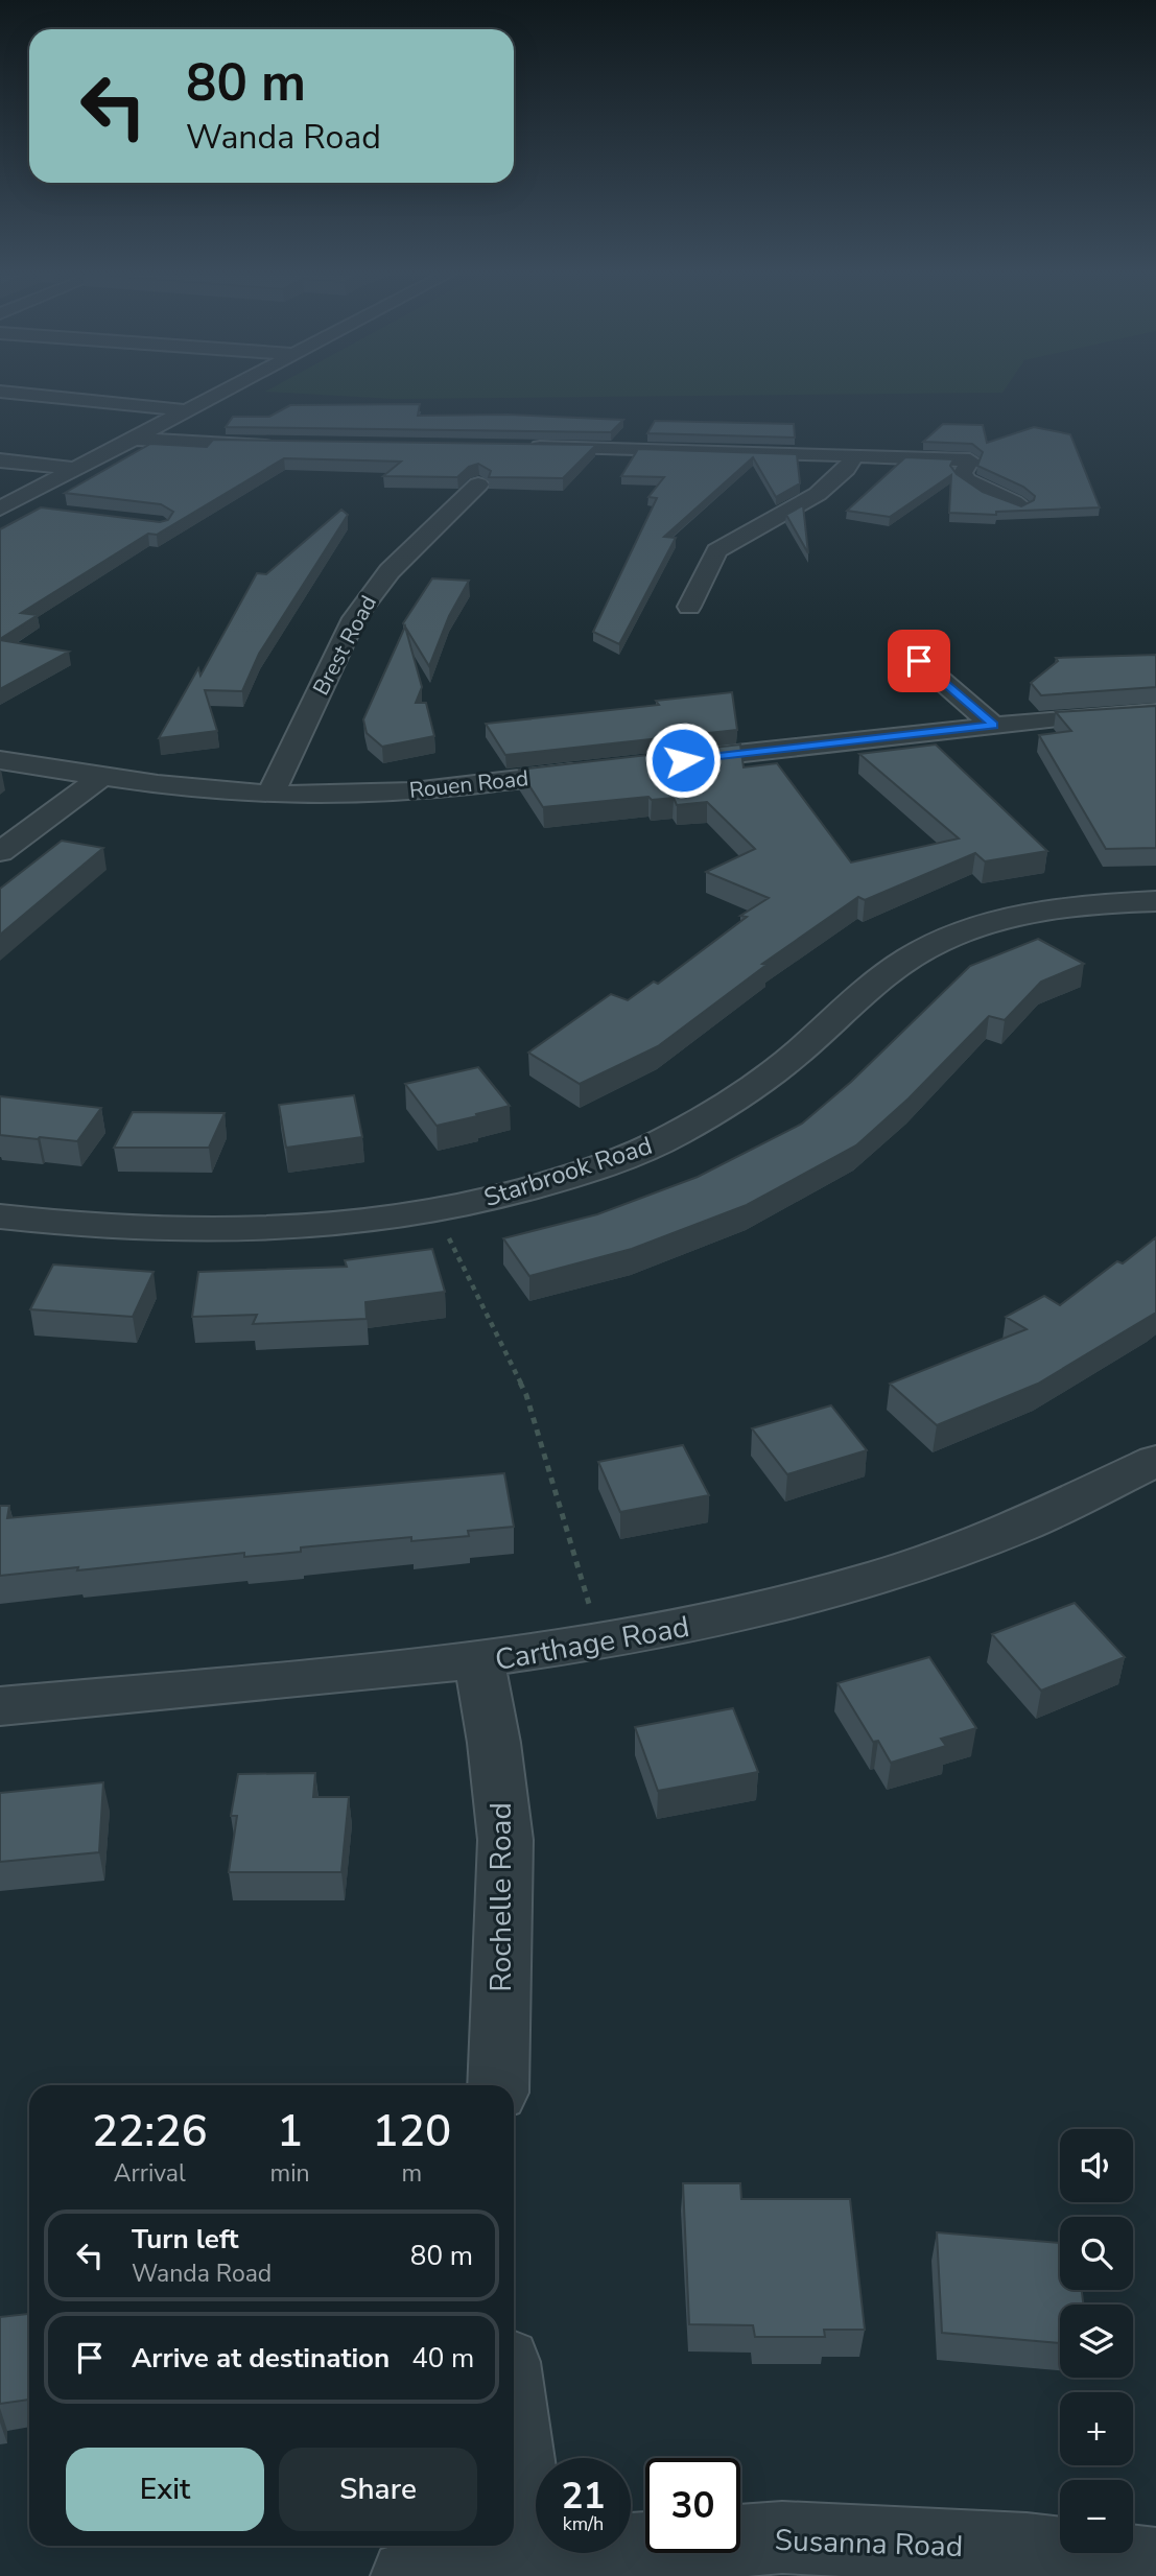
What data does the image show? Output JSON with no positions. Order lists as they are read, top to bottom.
{
  "streets": {
    "street": [
      "Brest Road",
      "Rouen Road",
      "Starbrook Road",
      "Carthage Road",
      "Rochelle Road",
      "Susanna Road"
    ]
  },
  "crossings": [
    ["Brest Road", "Rouen Road"],
    ["Carthage Road", "Rochelle Road"]
  ],
  "page": {
    "turn": ["80 m", "Wanda Road"],
    "eta": [
      "22:26",
      "Arrival",
      "1",
      "min",
      "120",
      "m"
    ],
    "map_buttons": ["+", "−"],
    "list": [
      {
        "name": "Turn left",
        "note": "Wanda Road",
        "value": "80 m"
      },
      {
        "name": "Arrive at destination",
        "value": "40 m"
      }
    ],
    "buttons": ["Exit", "Share"],
    "speed": "21 km/h",
    "limit": "30"
  }
}
